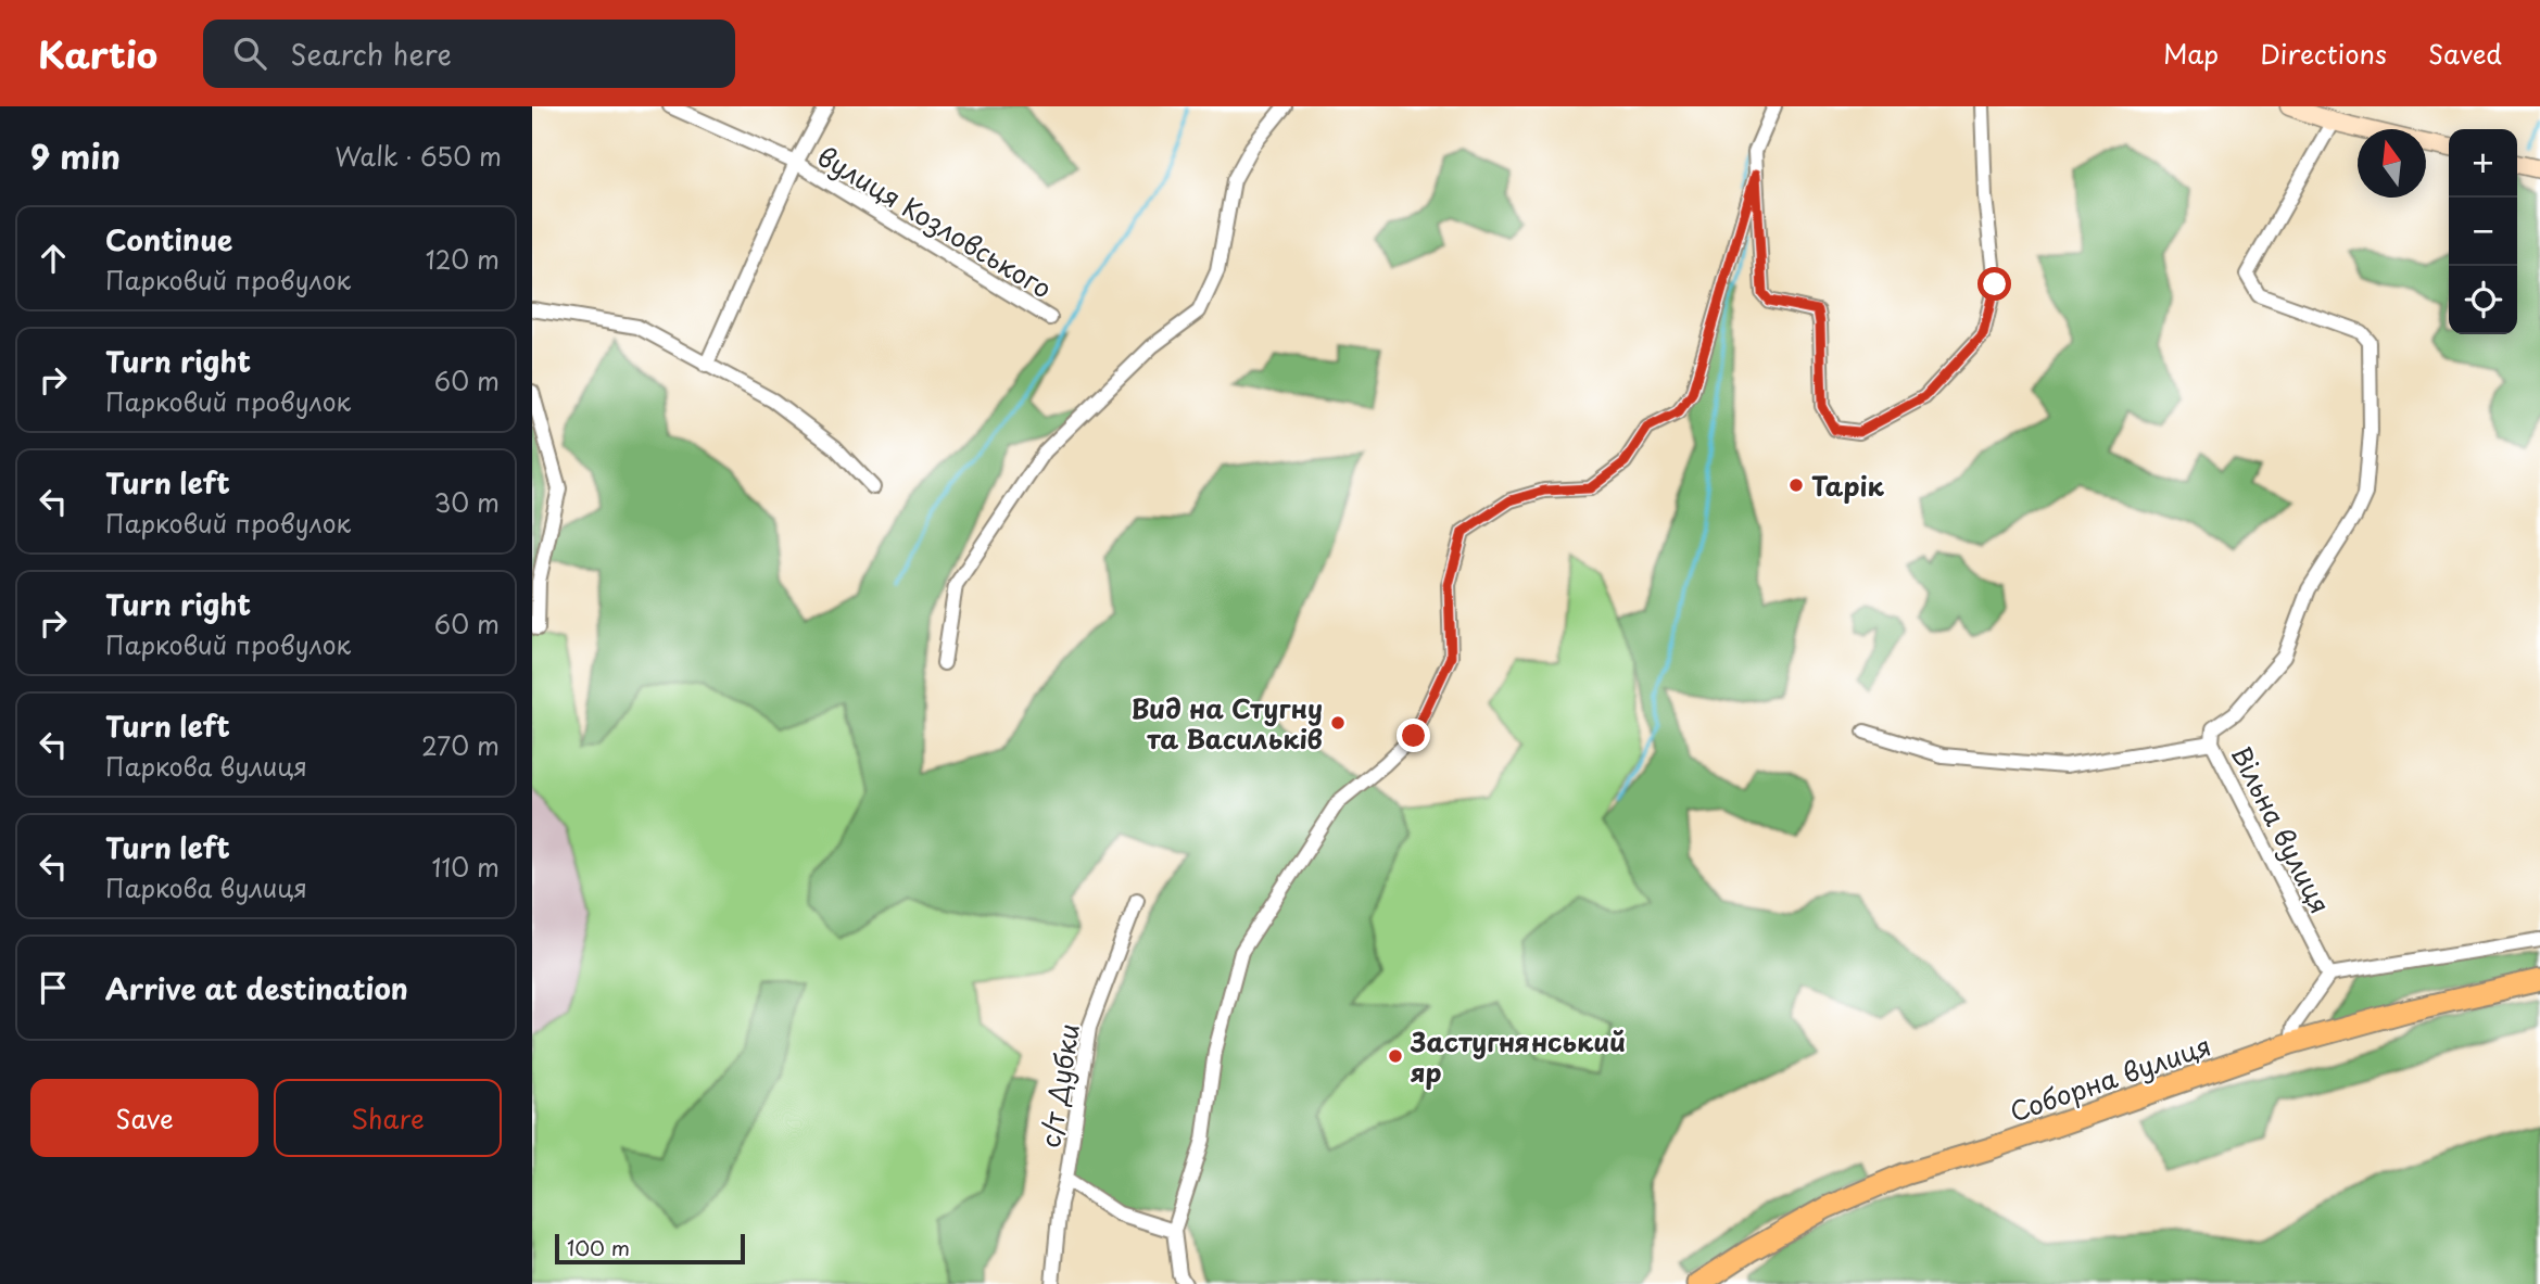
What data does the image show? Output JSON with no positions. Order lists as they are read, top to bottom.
{
  "streets": {
    "main road": ["Соборна вулиця"],
    "street": ["вулиця Козловського", "Вільна вулиця", "с/т Дубки"]
  },
  "places": ["Тарік", "Вид на Стугну та Васильків", "Застугнянський яр"],
  "scale_bar": "100 m",
  "north": "top",
  "page": {
    "header": "Kartio",
    "search": "Search here",
    "nav": ["Map", "Directions", "Saved"],
    "heading": ["9 min", "Walk · 650 m"],
    "map_buttons": ["+", "−"],
    "list": [
      ["Continue", "Парковий провулок", "120 m"],
      ["Turn right", "Парковий провулок", "60 m"],
      ["Turn left", "Парковий провулок", "30 m"],
      ["Turn right", "Парковий провулок", "60 m"],
      ["Turn left", "Паркова вулиця", "270 m"],
      ["Turn left", "Паркова вулиця", "110 m"],
      "Arrive at destination"
    ],
    "buttons": ["Save", "Share"],
    "scale": "100 m"
  }
}
